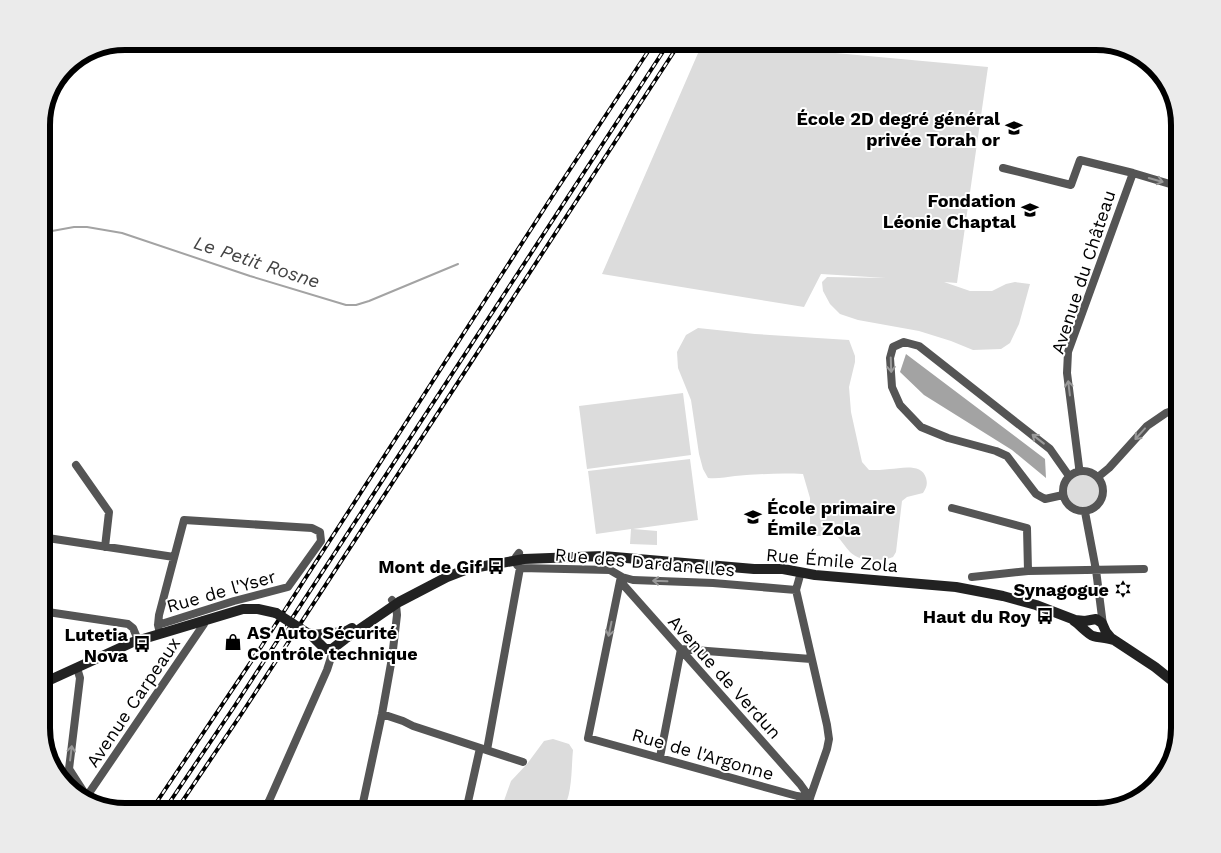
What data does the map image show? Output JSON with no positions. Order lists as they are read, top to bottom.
{
  "streets": {
    "main road": ["Rue Émile Zola"],
    "street": [
      "Avenue du Château",
      "Rue des Dardanelles",
      "Rue de l'Yser",
      "Avenue de Verdun",
      "Avenue Carpeaux",
      "Rue de l'Argonne"
    ]
  },
  "crossings": [
    ["Rue Émile Zola", "Rue des Dardanelles"],
    ["Rue des Dardanelles", "Avenue de Verdun"],
    ["Rue des Dardanelles", "Rue de l'Argonne"],
    ["Avenue de Verdun", "Rue de l'Argonne"]
  ],
  "one_way": ["Avenue du Château", "Rue des Dardanelles"],
  "water": ["Le Petit Rosne"],
  "places": {
    "school or university": ["École 2D degré général privée Torah or", "Fondation Léonie Chaptal", "École primaire Émile Zola"],
    "bus stop": ["Mont de Gif", "Haut du Roy", "Lutetia Nova"],
    "synagogue": ["Synagogue"],
    "shop": ["AS Auto Sécurité Contrôle technique"]
  }
}
